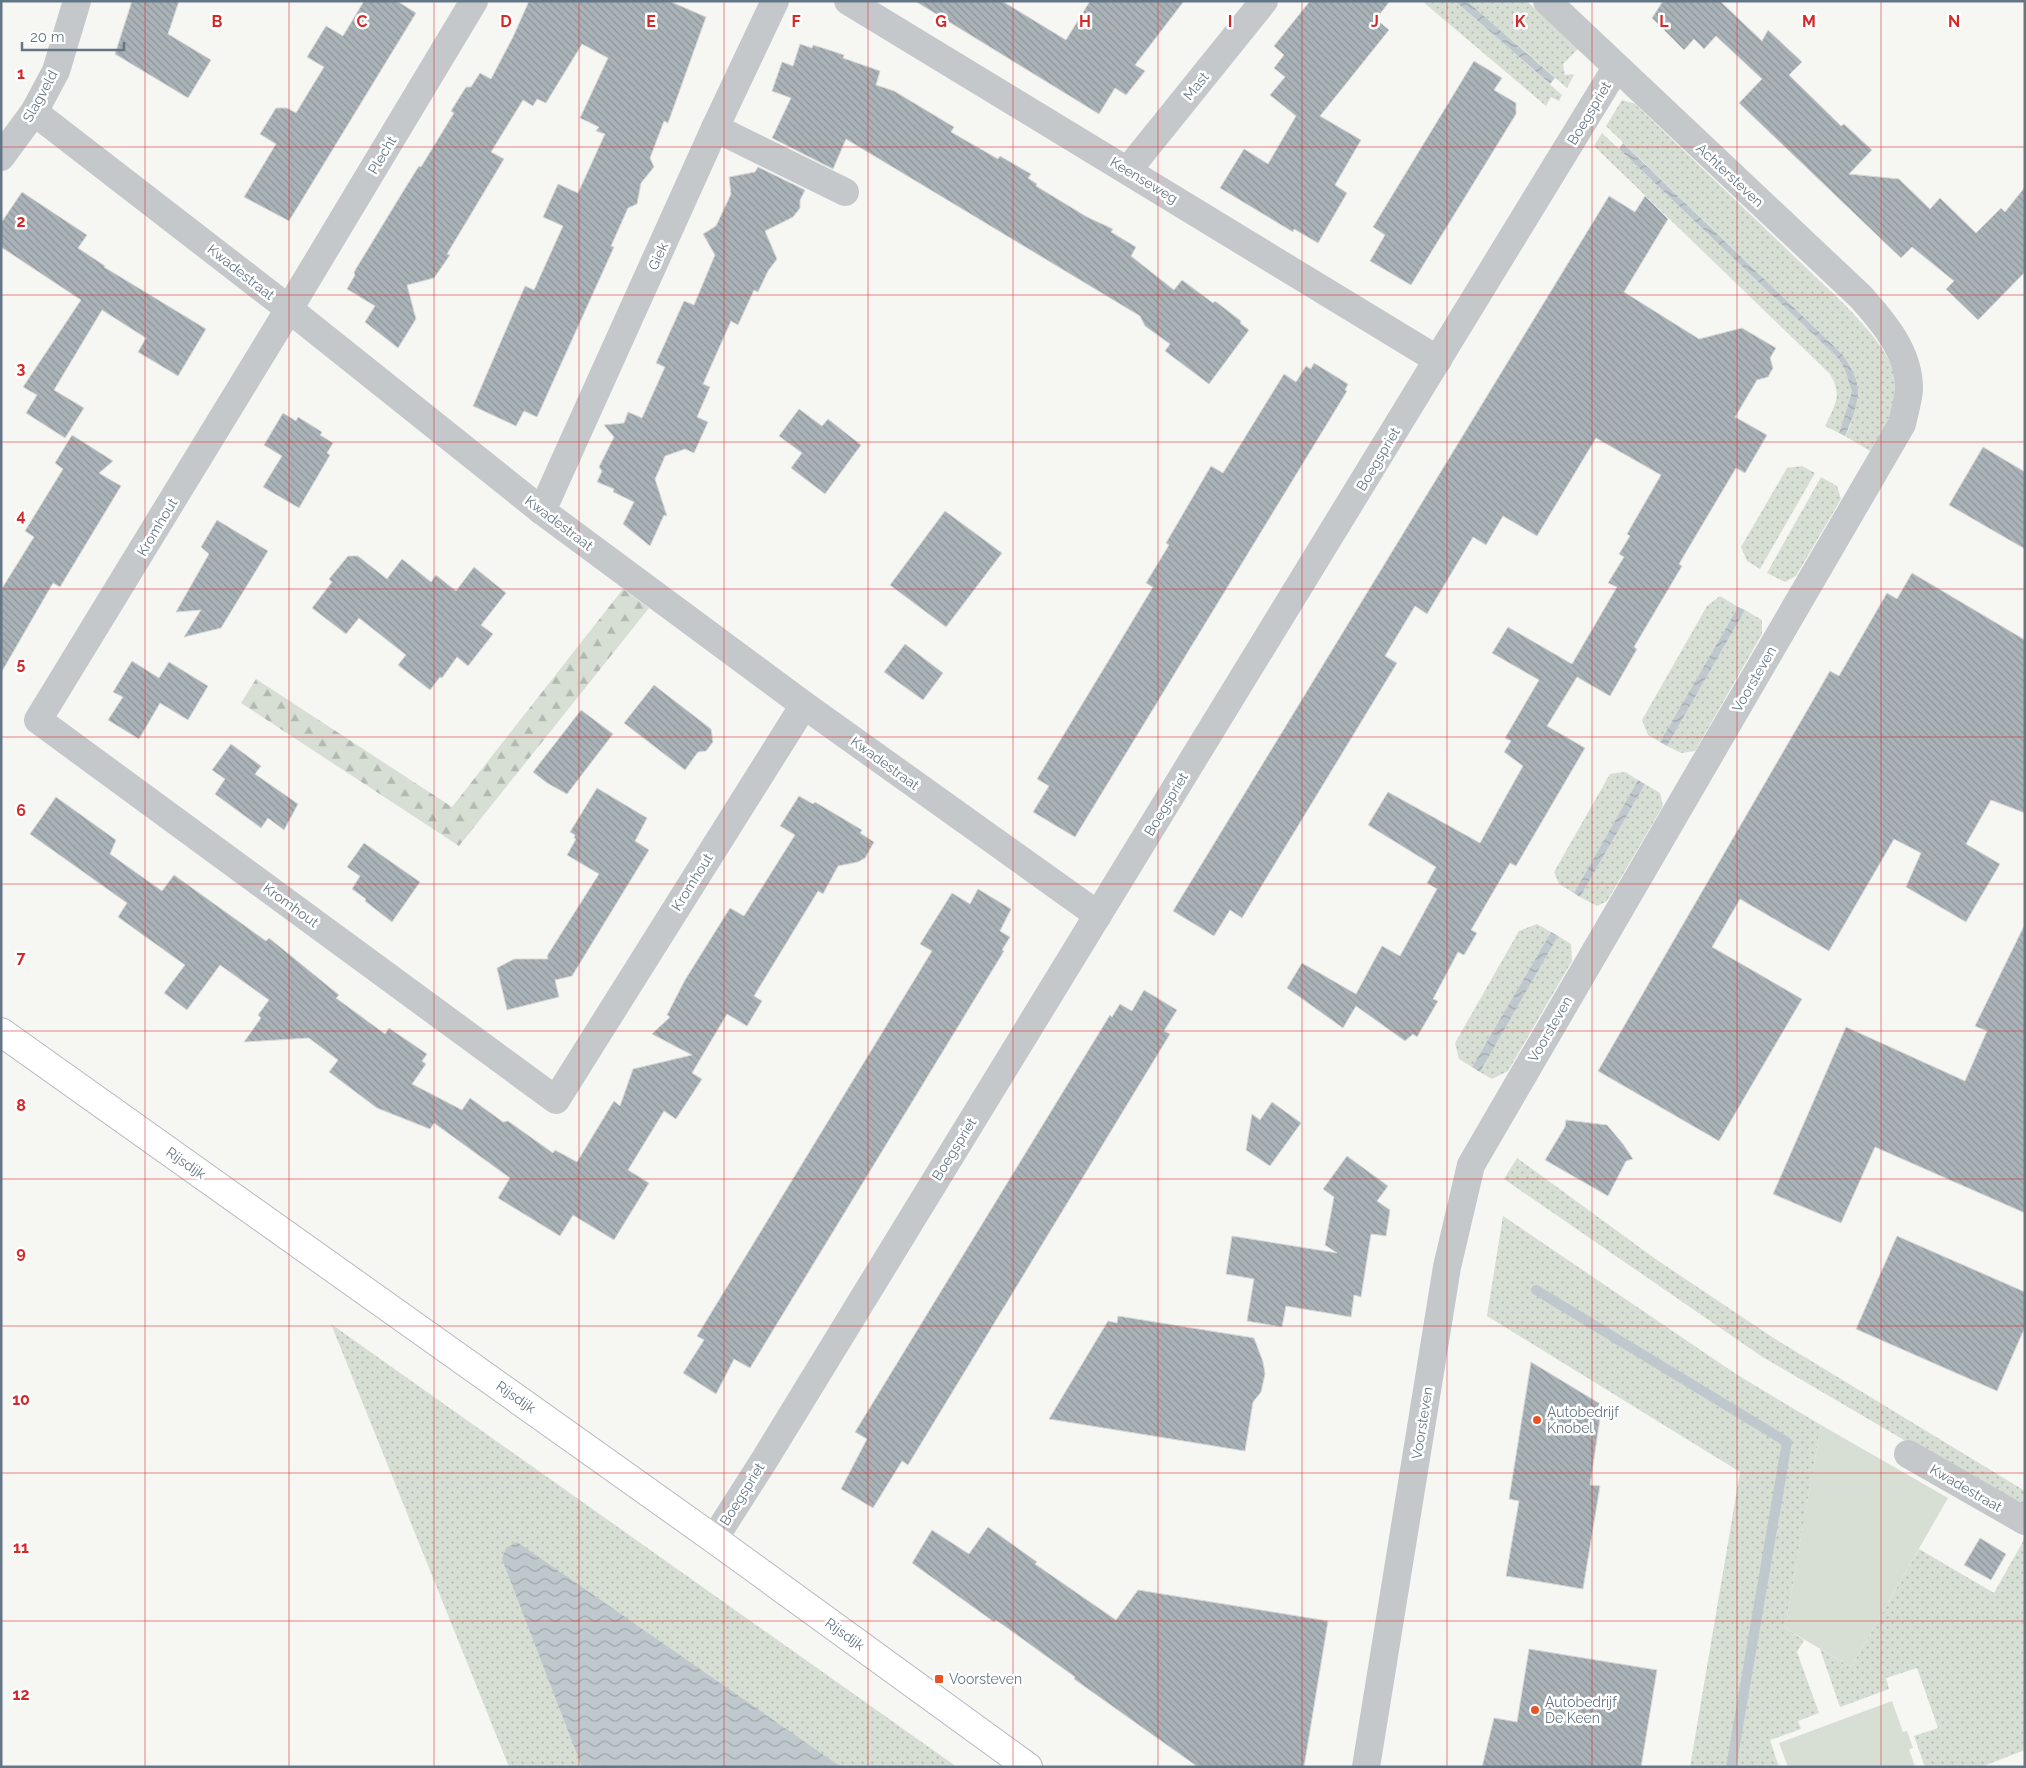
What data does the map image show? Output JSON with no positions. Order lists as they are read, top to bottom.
{
  "streets": {
    "main road": ["Rijsdijk"],
    "street": [
      "Mast",
      "Slagveld",
      "Boegspriet",
      "Plecht",
      "Achtersteven",
      "Keenseweg",
      "Giek",
      "Kwadestraat",
      "Kromhout",
      "Voorsteven"
    ]
  },
  "crossings": [
    ["Mast", "Keenseweg"],
    ["Slagveld", "Kwadestraat"],
    ["Boegspriet", "Achtersteven"],
    ["Boegspriet", "Keenseweg"],
    ["Boegspriet", "Kwadestraat"],
    ["Boegspriet", "Rijsdijk"],
    ["Plecht", "Kwadestraat"],
    ["Plecht", "Kromhout"],
    ["Achtersteven", "Voorsteven"],
    ["Giek", "Kwadestraat"],
    ["Kwadestraat", "Kromhout"]
  ],
  "places": {
    "other": ["Autobedrijf Knobel", "Autobedrijf De Keen"],
    "transit": ["Voorsteven"]
  },
  "scale_bar": "20 m",
  "grid": {
    "columns": [
      "B",
      "C",
      "D",
      "E",
      "F",
      "G",
      "H",
      "I",
      "J",
      "K",
      "L",
      "M",
      "N"
    ],
    "rows": [
      "1",
      "2",
      "3",
      "4",
      "5",
      "6",
      "7",
      "8",
      "9",
      "10",
      "11",
      "12"
    ]
  }
}
